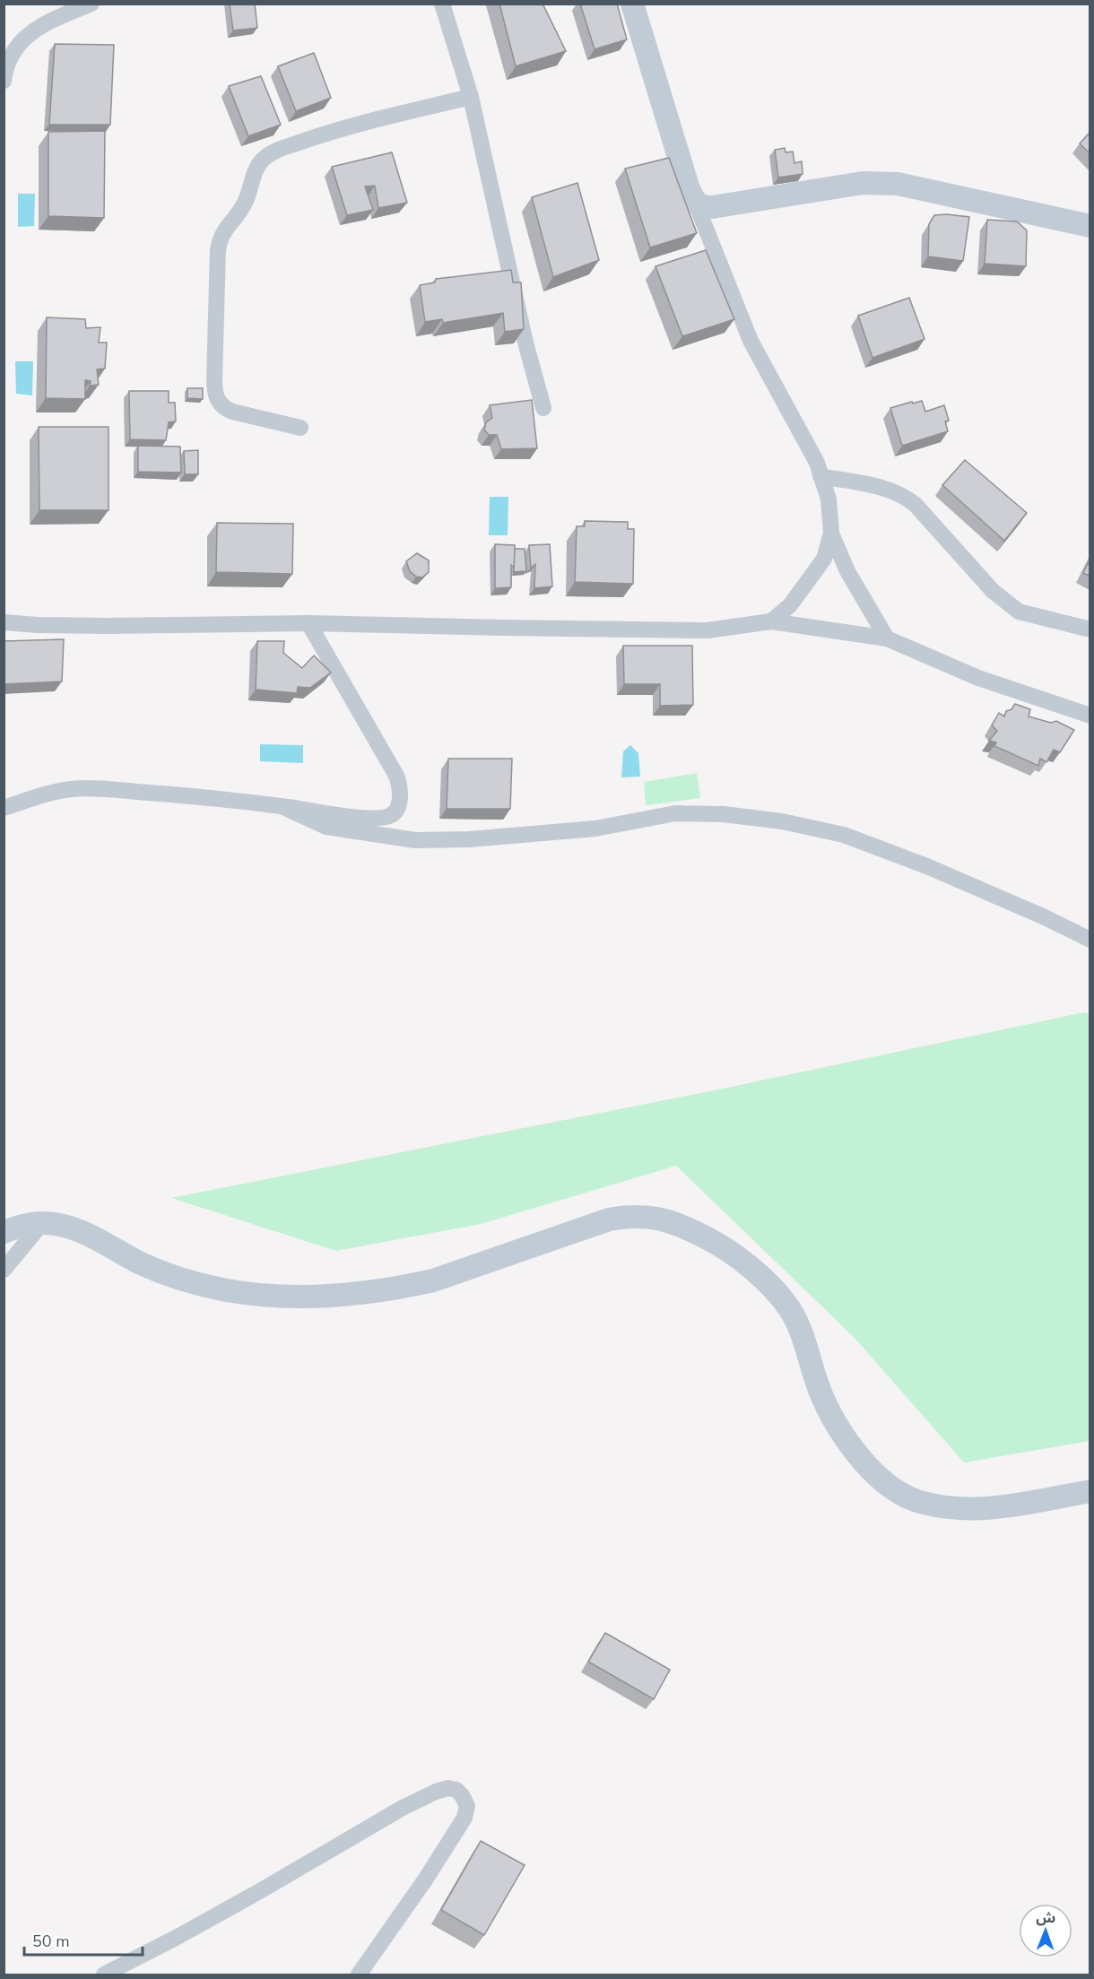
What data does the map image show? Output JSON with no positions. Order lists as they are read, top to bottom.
{
  "scale_bar": "50 m",
  "north": "top"
}
